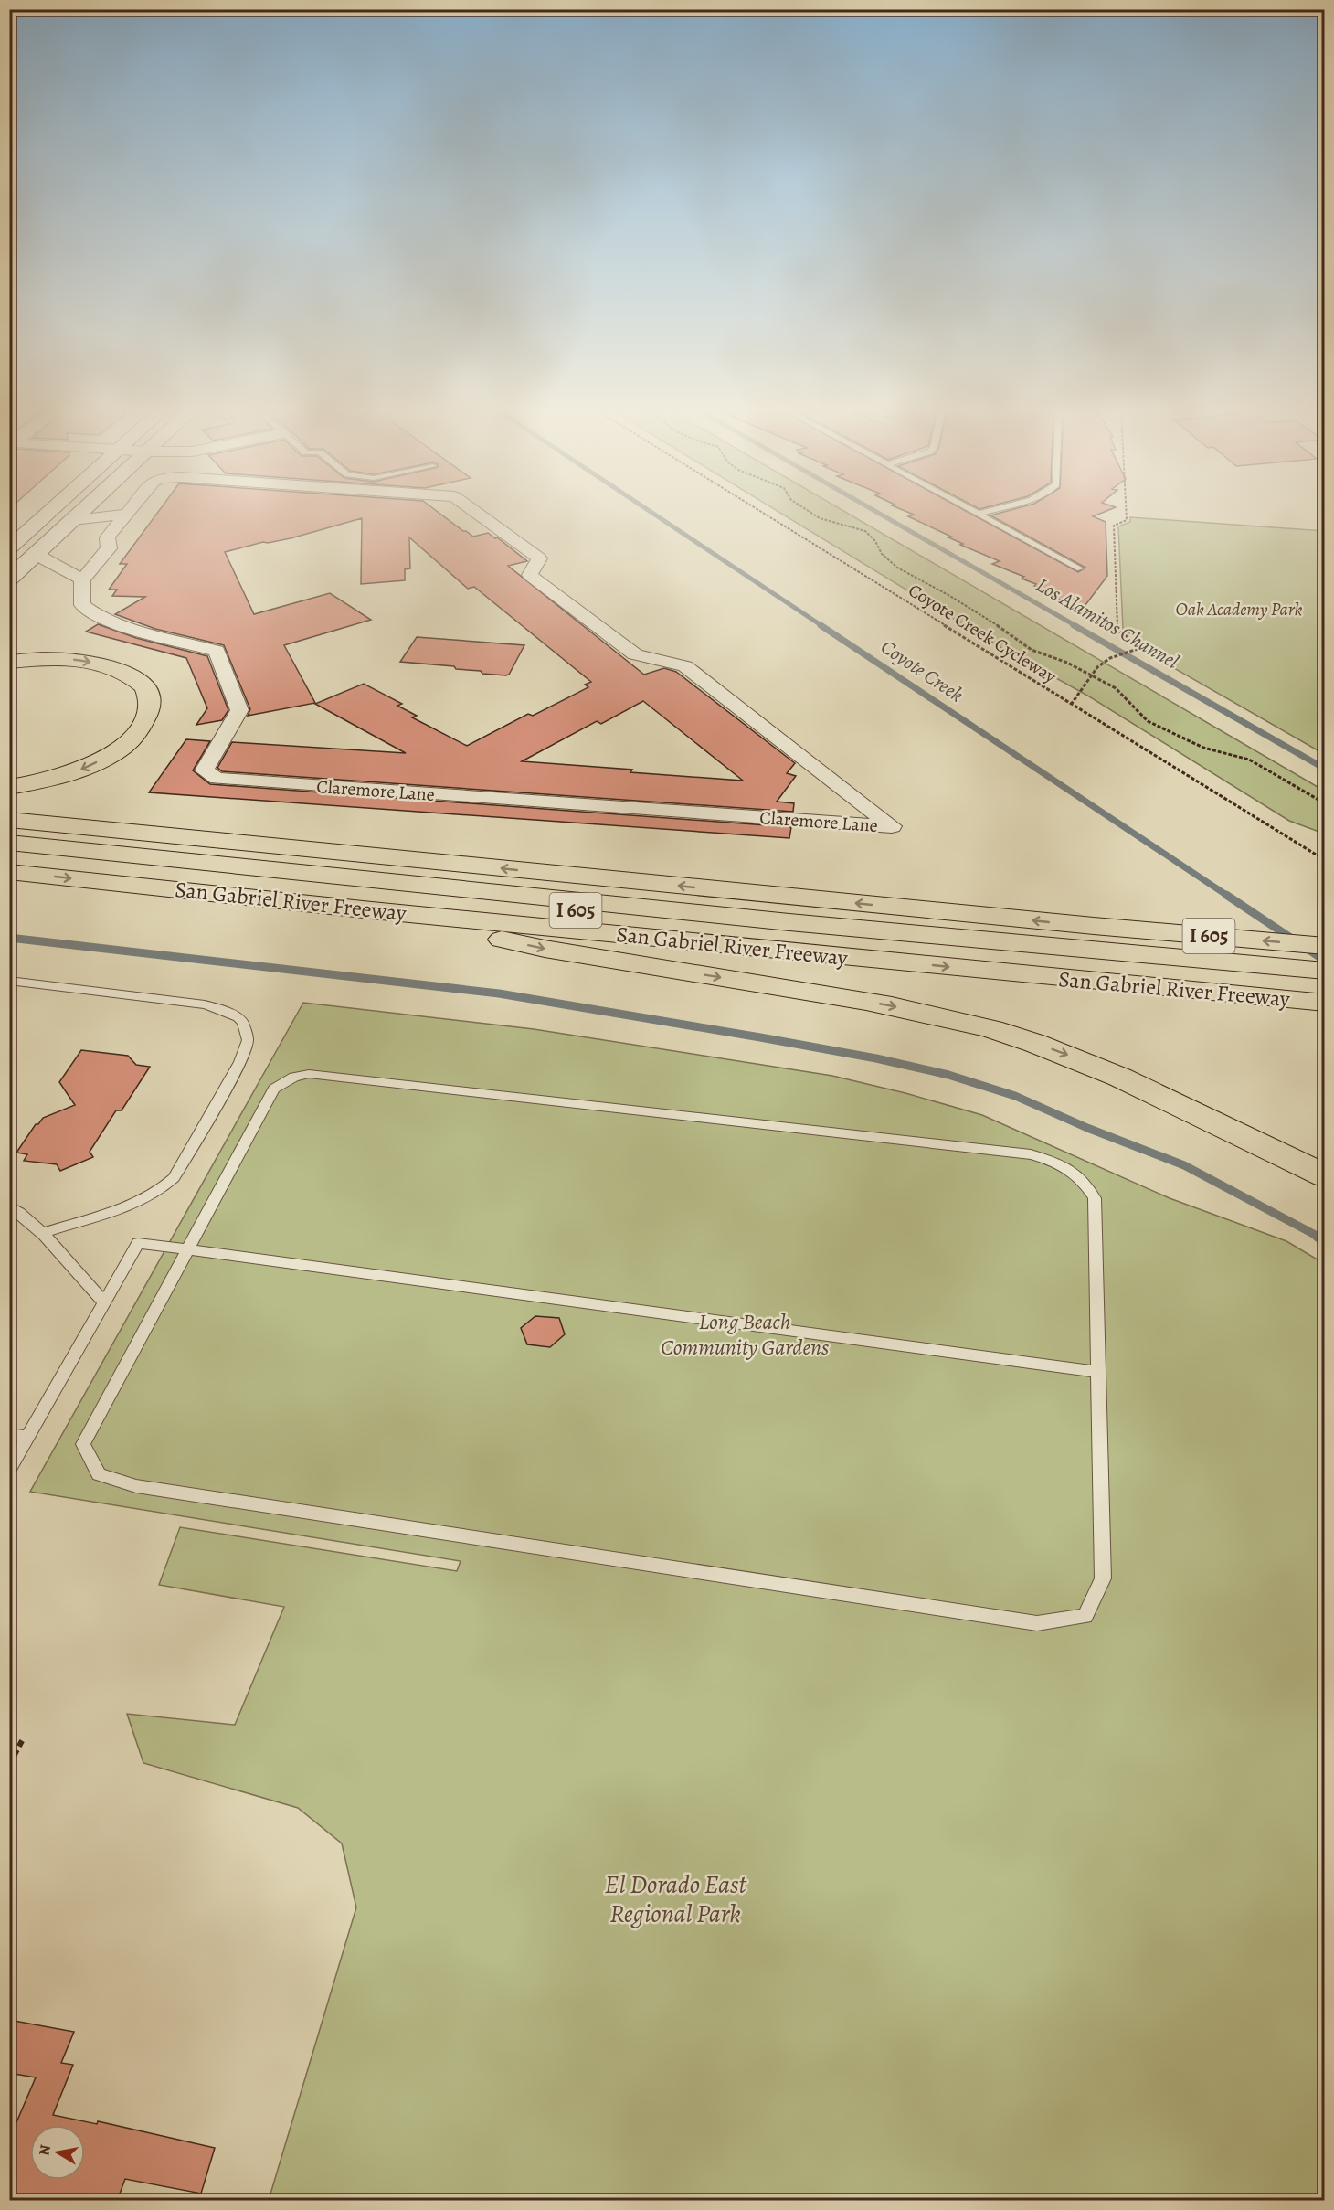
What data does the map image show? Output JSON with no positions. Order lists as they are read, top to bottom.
{
  "streets": {
    "highway": ["San Gabriel River Freeway", "I 605"],
    "street": ["Claremore Lane"],
    "path": ["Coyote Creek Cycleway"]
  },
  "water": ["Los Alamitos Channel", "Coyote Creek"],
  "parks": ["Oak Academy Park", "Long Beach Community Gardens", "El Dorado East Regional Park"],
  "north": "left"
}
